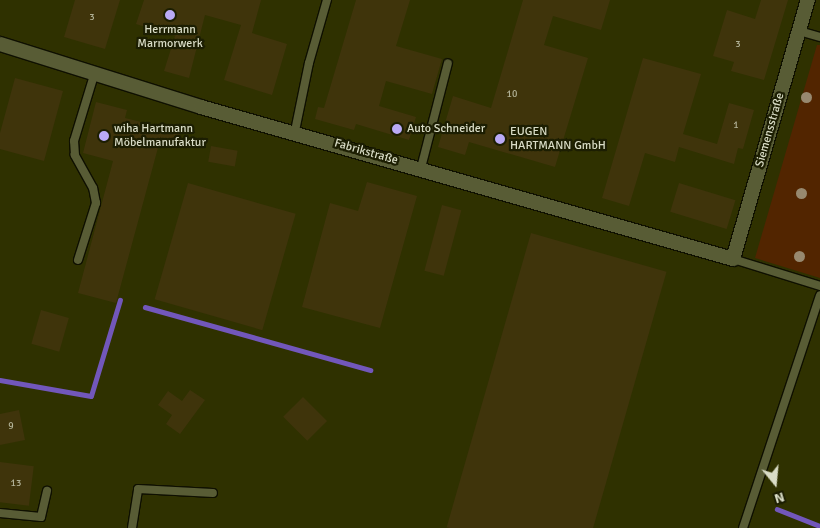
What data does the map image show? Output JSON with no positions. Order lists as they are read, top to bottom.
{
  "streets": {
    "street": ["Siemensstraße", "Fabrikstraße"]
  },
  "crossings": [
    ["Siemensstraße", "Fabrikstraße"]
  ],
  "places": [
    "Herrmann Marmorwerk",
    "Auto Schneider",
    "wiha Hartmann Möbelmanufaktur",
    "EUGEN HARTMANN GmbH"
  ],
  "house_numbers": [
    "3",
    "3",
    "10",
    "1",
    "9",
    "13"
  ],
  "north": "bottom"
}
